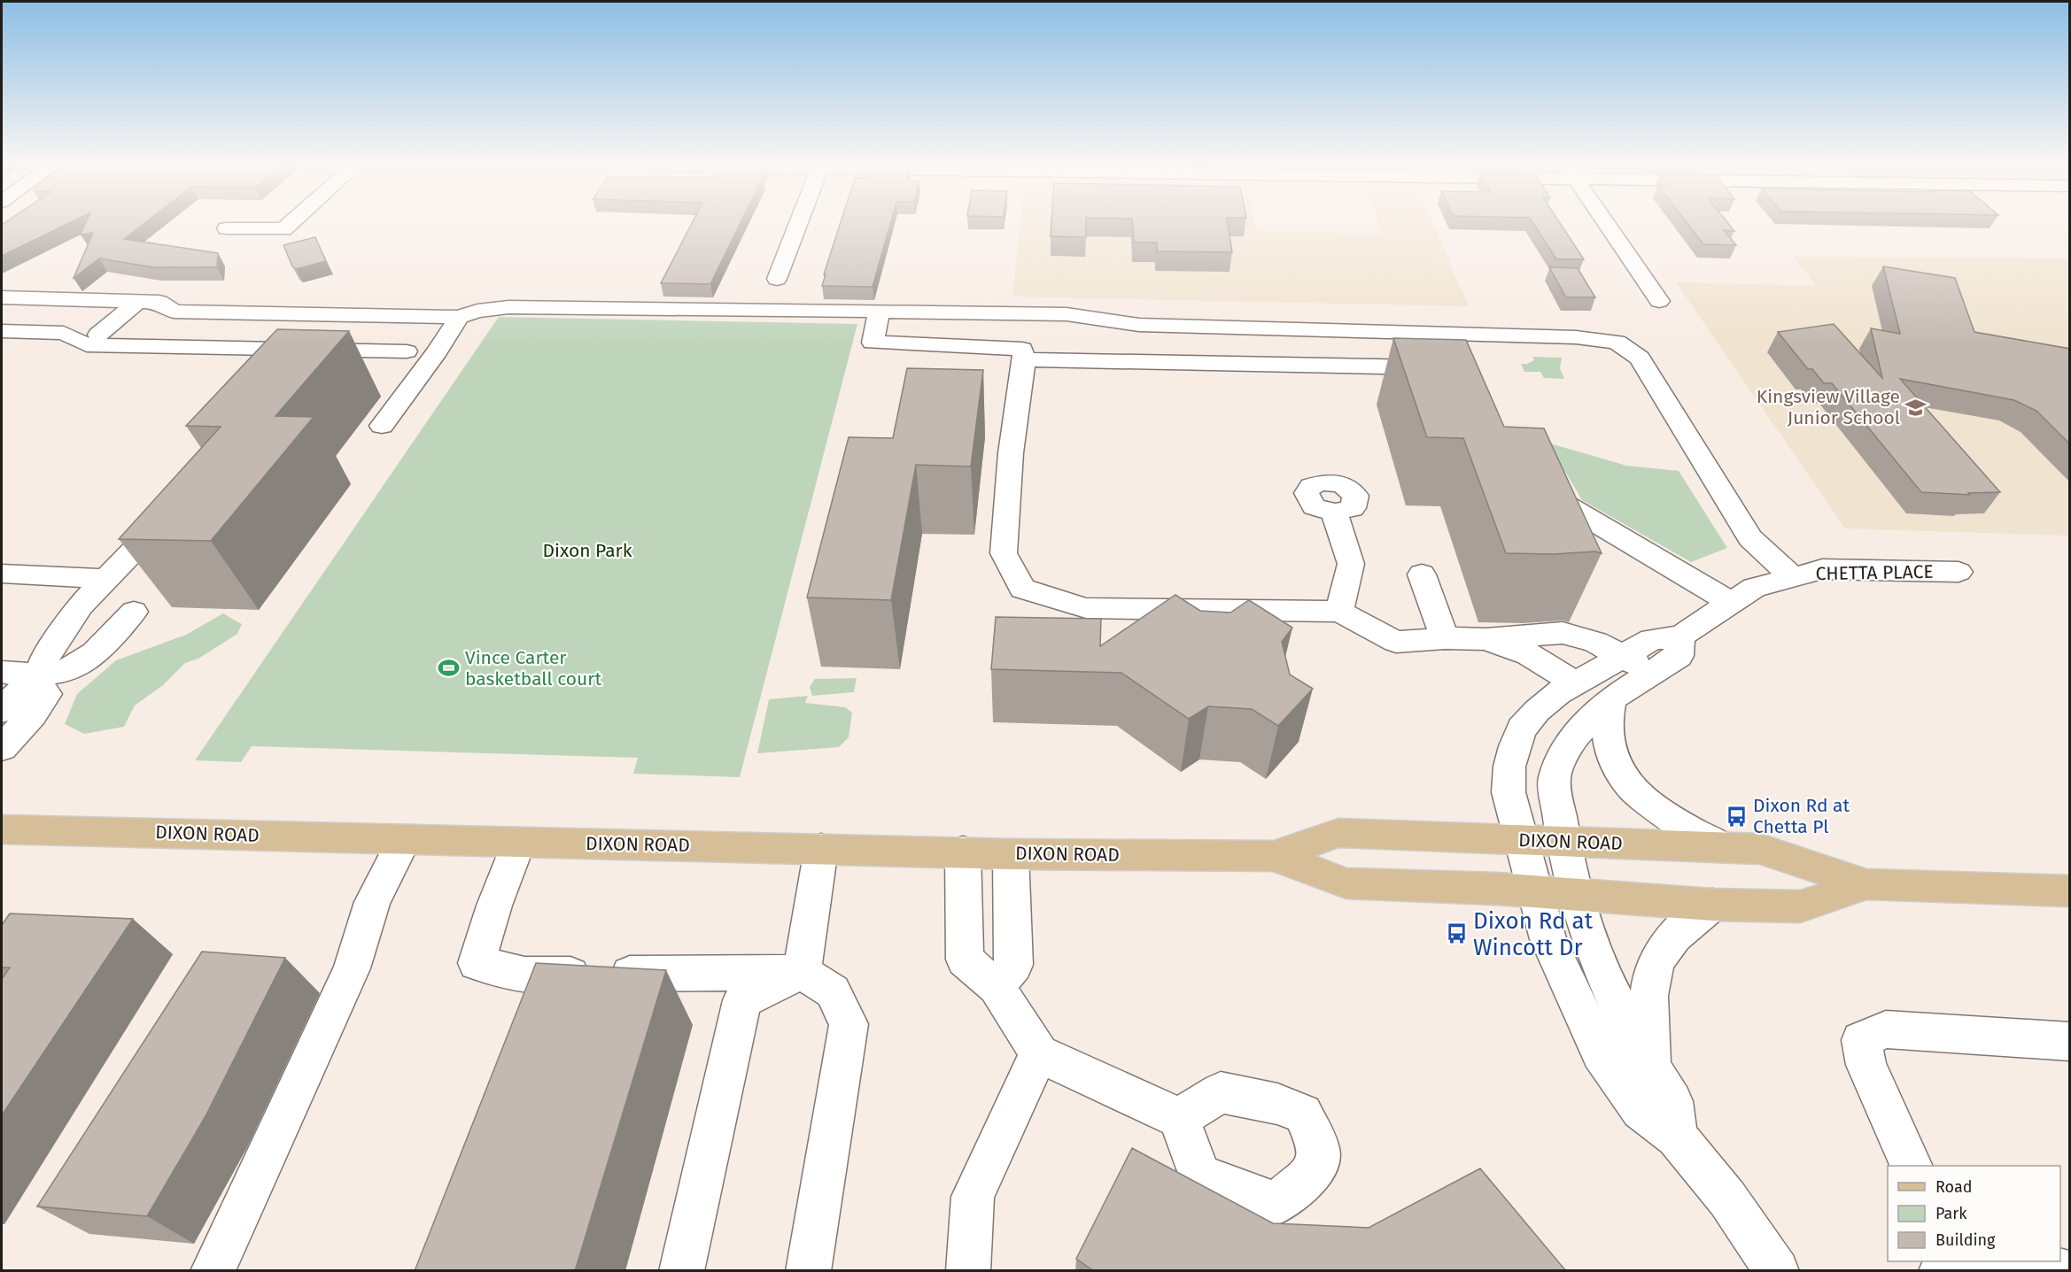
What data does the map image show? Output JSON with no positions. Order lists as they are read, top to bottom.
{
  "streets": {
    "main road": ["DIXON ROAD"],
    "street": ["CHETTA PLACE"]
  },
  "crossings": [
    ["CHETTA PLACE", "DIXON ROAD"]
  ],
  "parks": ["Dixon Park"],
  "places": {
    "school or university": ["Kingsview Village Junior School"],
    "sports": ["Vince Carter basketball court"],
    "bus stop": ["Dixon Rd at Chetta Pl", "Dixon Rd at Wincott Dr"]
  },
  "legend": ["Road", "Park", "Building"]
}
